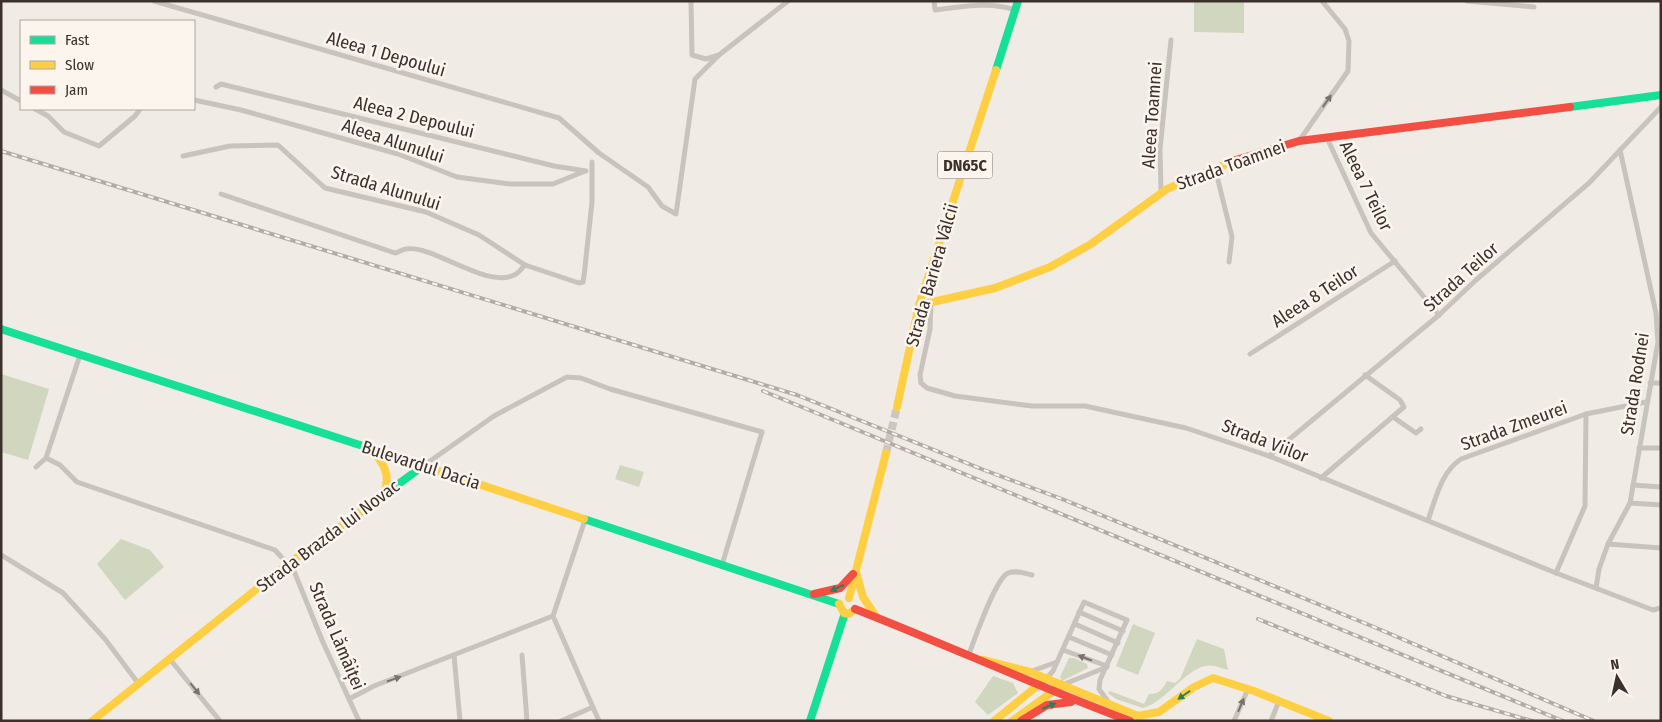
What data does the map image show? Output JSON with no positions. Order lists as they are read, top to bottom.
{
  "streets": {
    "main road": [
      "DN65C",
      "Strada Toamnei",
      "Strada Bariera Vâlcii",
      "Bulevardul Dacia",
      "Strada Brazda lui Novac"
    ],
    "street": [
      "Aleea 1 Depoului",
      "Aleea Toamnei",
      "Aleea 2 Depoului",
      "Aleea Alunului",
      "Aleea 7 Teilor",
      "Strada Alunului",
      "Strada Teilor",
      "Aleea 8 Teilor",
      "Strada Rodnei",
      "Strada Zmeurei",
      "Strada Viilor",
      "Strada Lămâiței"
    ]
  },
  "crossings": [
    ["Aleea Toamnei", "Strada Toamnei"],
    ["Aleea 2 Depoului", "Aleea Alunului"],
    ["Strada Toamnei", "Aleea 7 Teilor"],
    ["Strada Toamnei", "Strada Bariera Vâlcii"],
    ["Strada Toamnei", "Strada Viilor"],
    ["Aleea 7 Teilor", "Strada Teilor"],
    ["Aleea 7 Teilor", "Aleea 8 Teilor"],
    ["Strada Teilor", "Strada Rodnei"],
    ["Strada Teilor", "Strada Viilor"],
    ["Strada Rodnei", "Strada Zmeurei"],
    ["Strada Rodnei", "Strada Viilor"],
    ["Strada Zmeurei", "Strada Viilor"],
    ["Bulevardul Dacia", "Strada Brazda lui Novac"],
    ["Strada Brazda lui Novac", "Strada Lămâiței"]
  ],
  "legend": ["Fast", "Slow", "Jam"],
  "north": "top"
}
